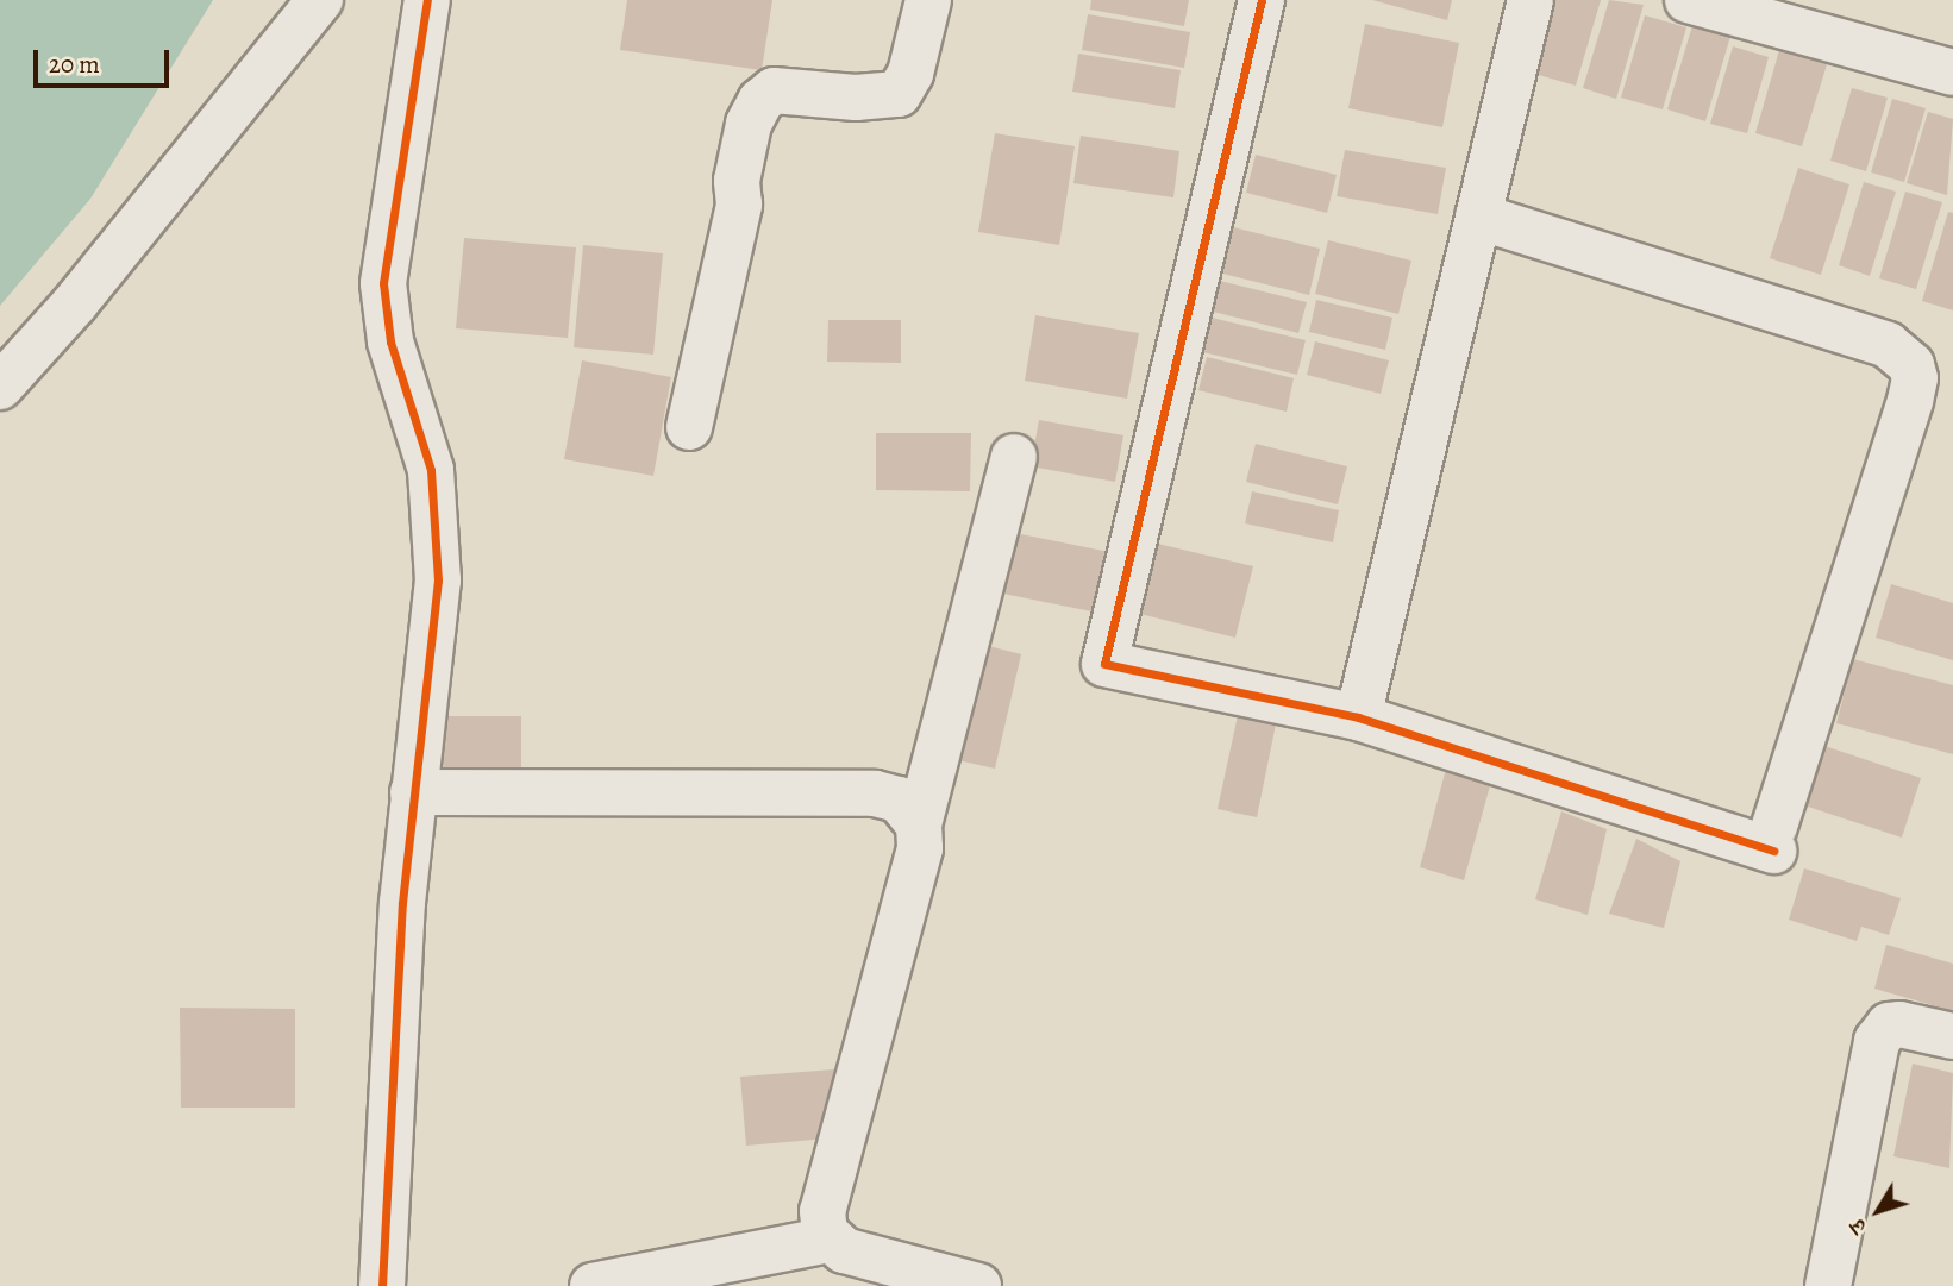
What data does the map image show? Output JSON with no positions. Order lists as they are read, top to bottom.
{
  "scale_bar": "20 m",
  "north": "bottom left"
}
